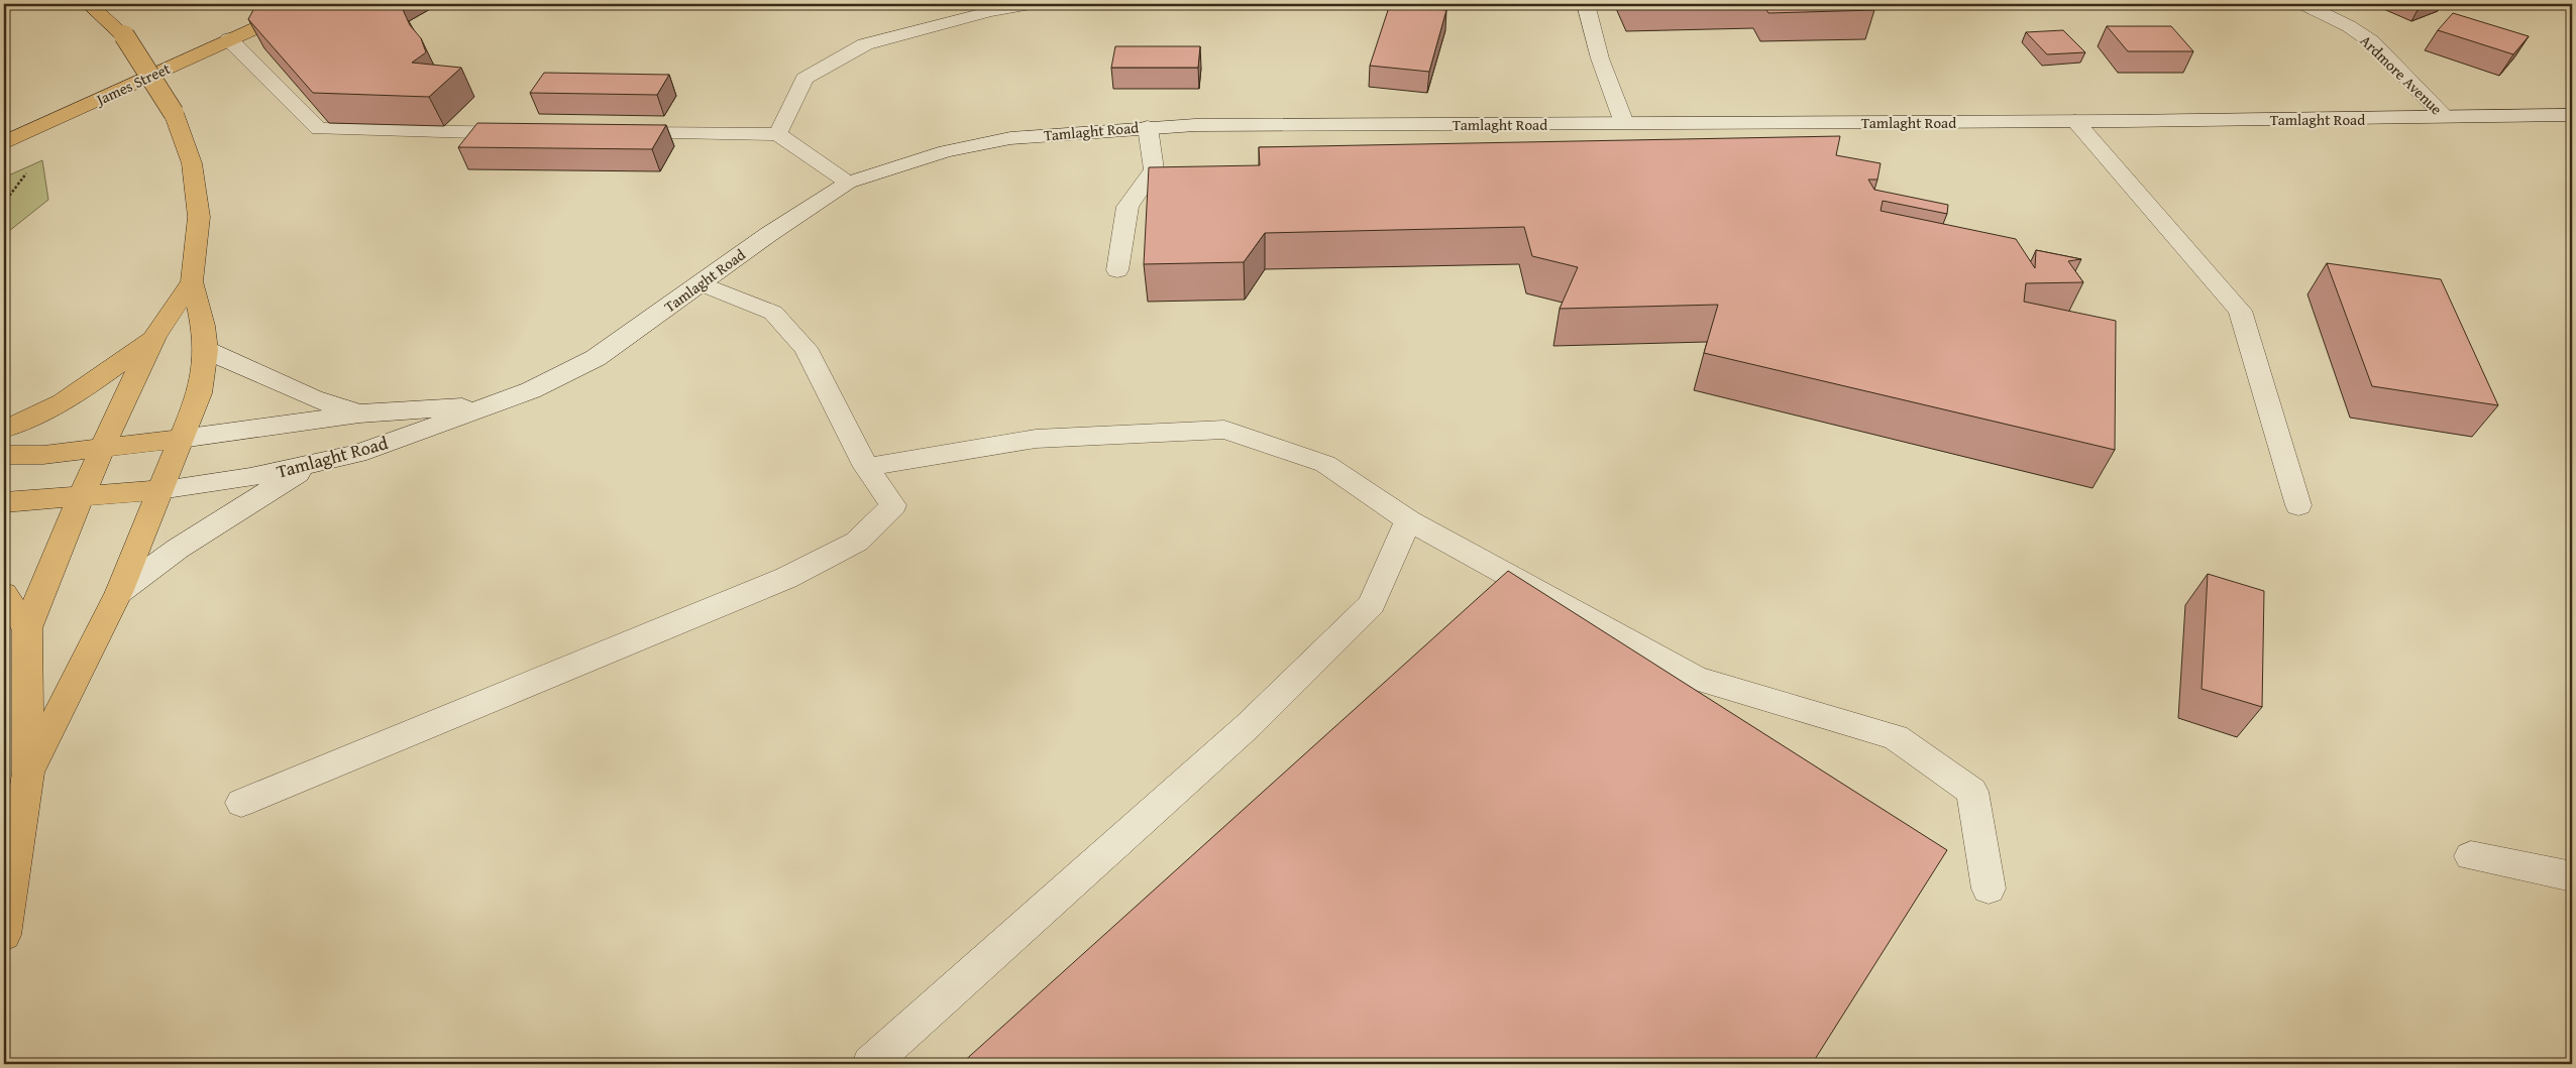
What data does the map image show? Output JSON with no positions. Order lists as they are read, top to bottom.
{
  "streets": {
    "highway": ["James Street"],
    "street": ["Ardmore Avenue", "Tamlaght Road"]
  },
  "crossings": [
    ["Ardmore Avenue", "Tamlaght Road"]
  ]
}
